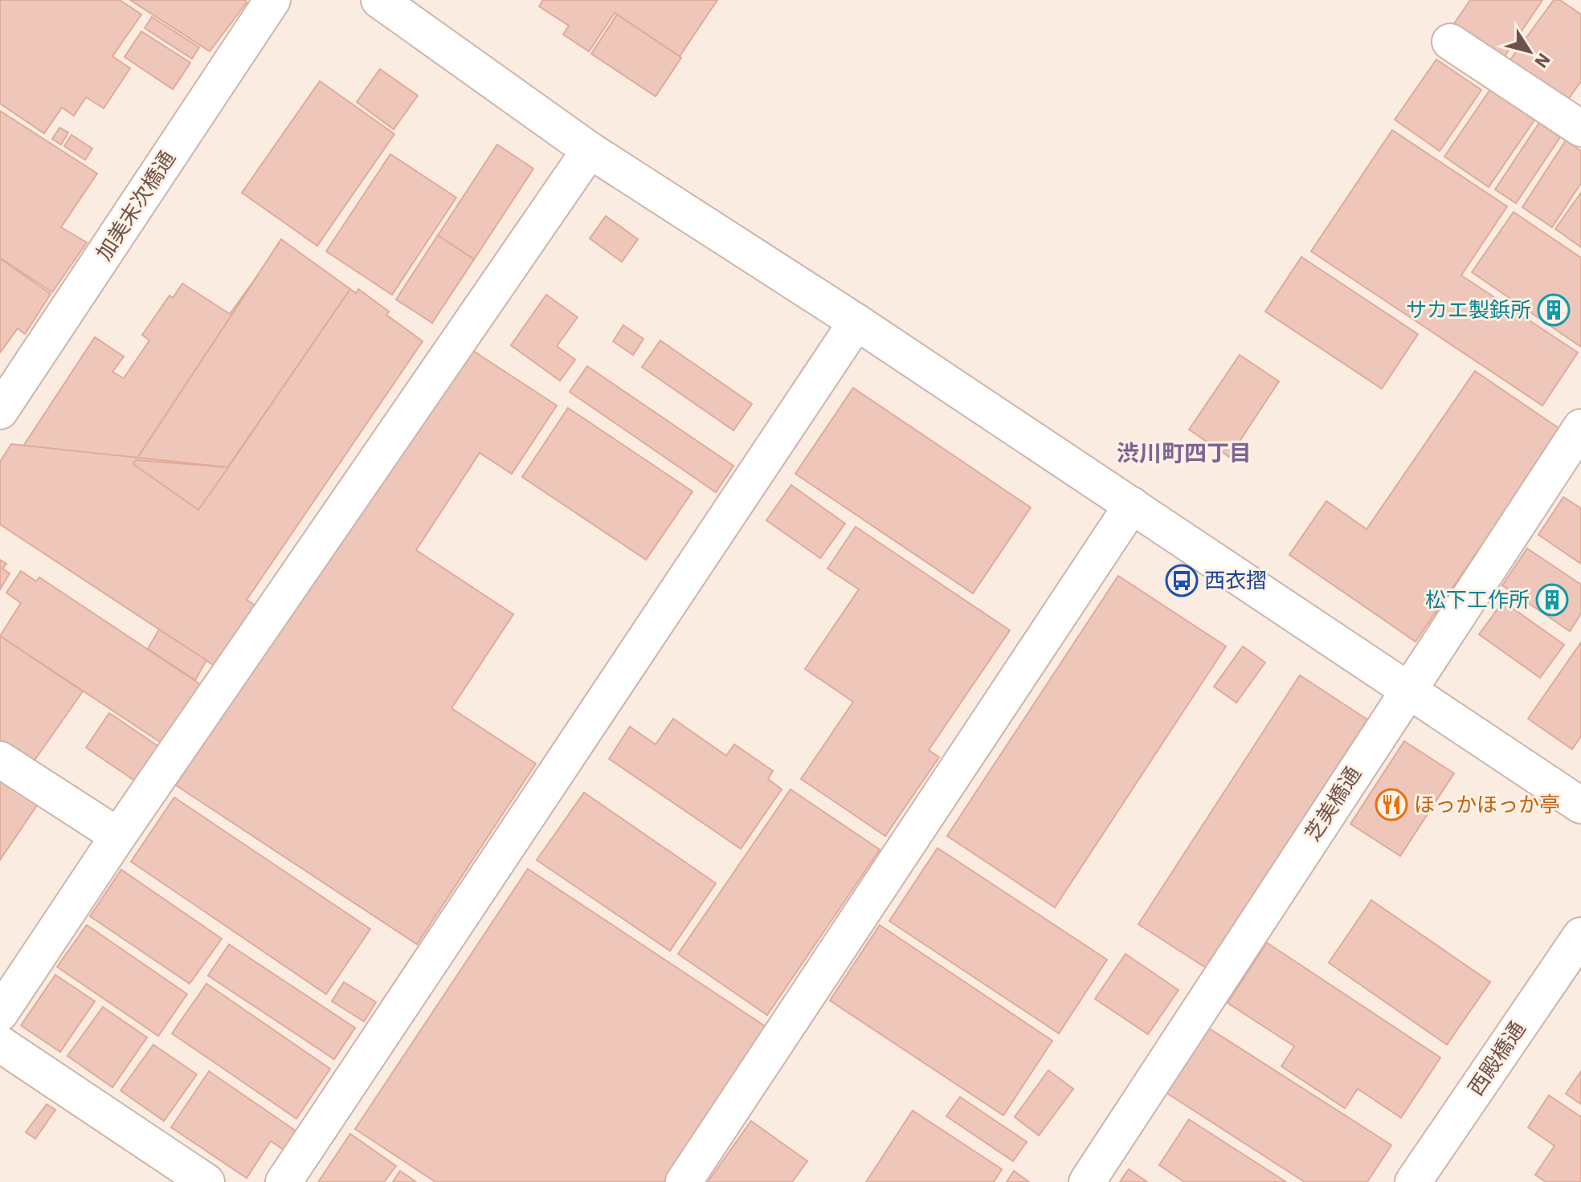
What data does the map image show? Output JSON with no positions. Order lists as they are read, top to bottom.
{
  "streets": {
    "street": ["加美末次橋通", "芝美橋通", "西殿橋通"]
  },
  "districts": ["渋川町四丁目"],
  "places": {
    "building": ["サカエ製鋲所", "松下工作所"],
    "bus stop": ["西衣摺"],
    "restaurant": ["ほっかほっか亭"]
  },
  "north": "bottom right"
}
